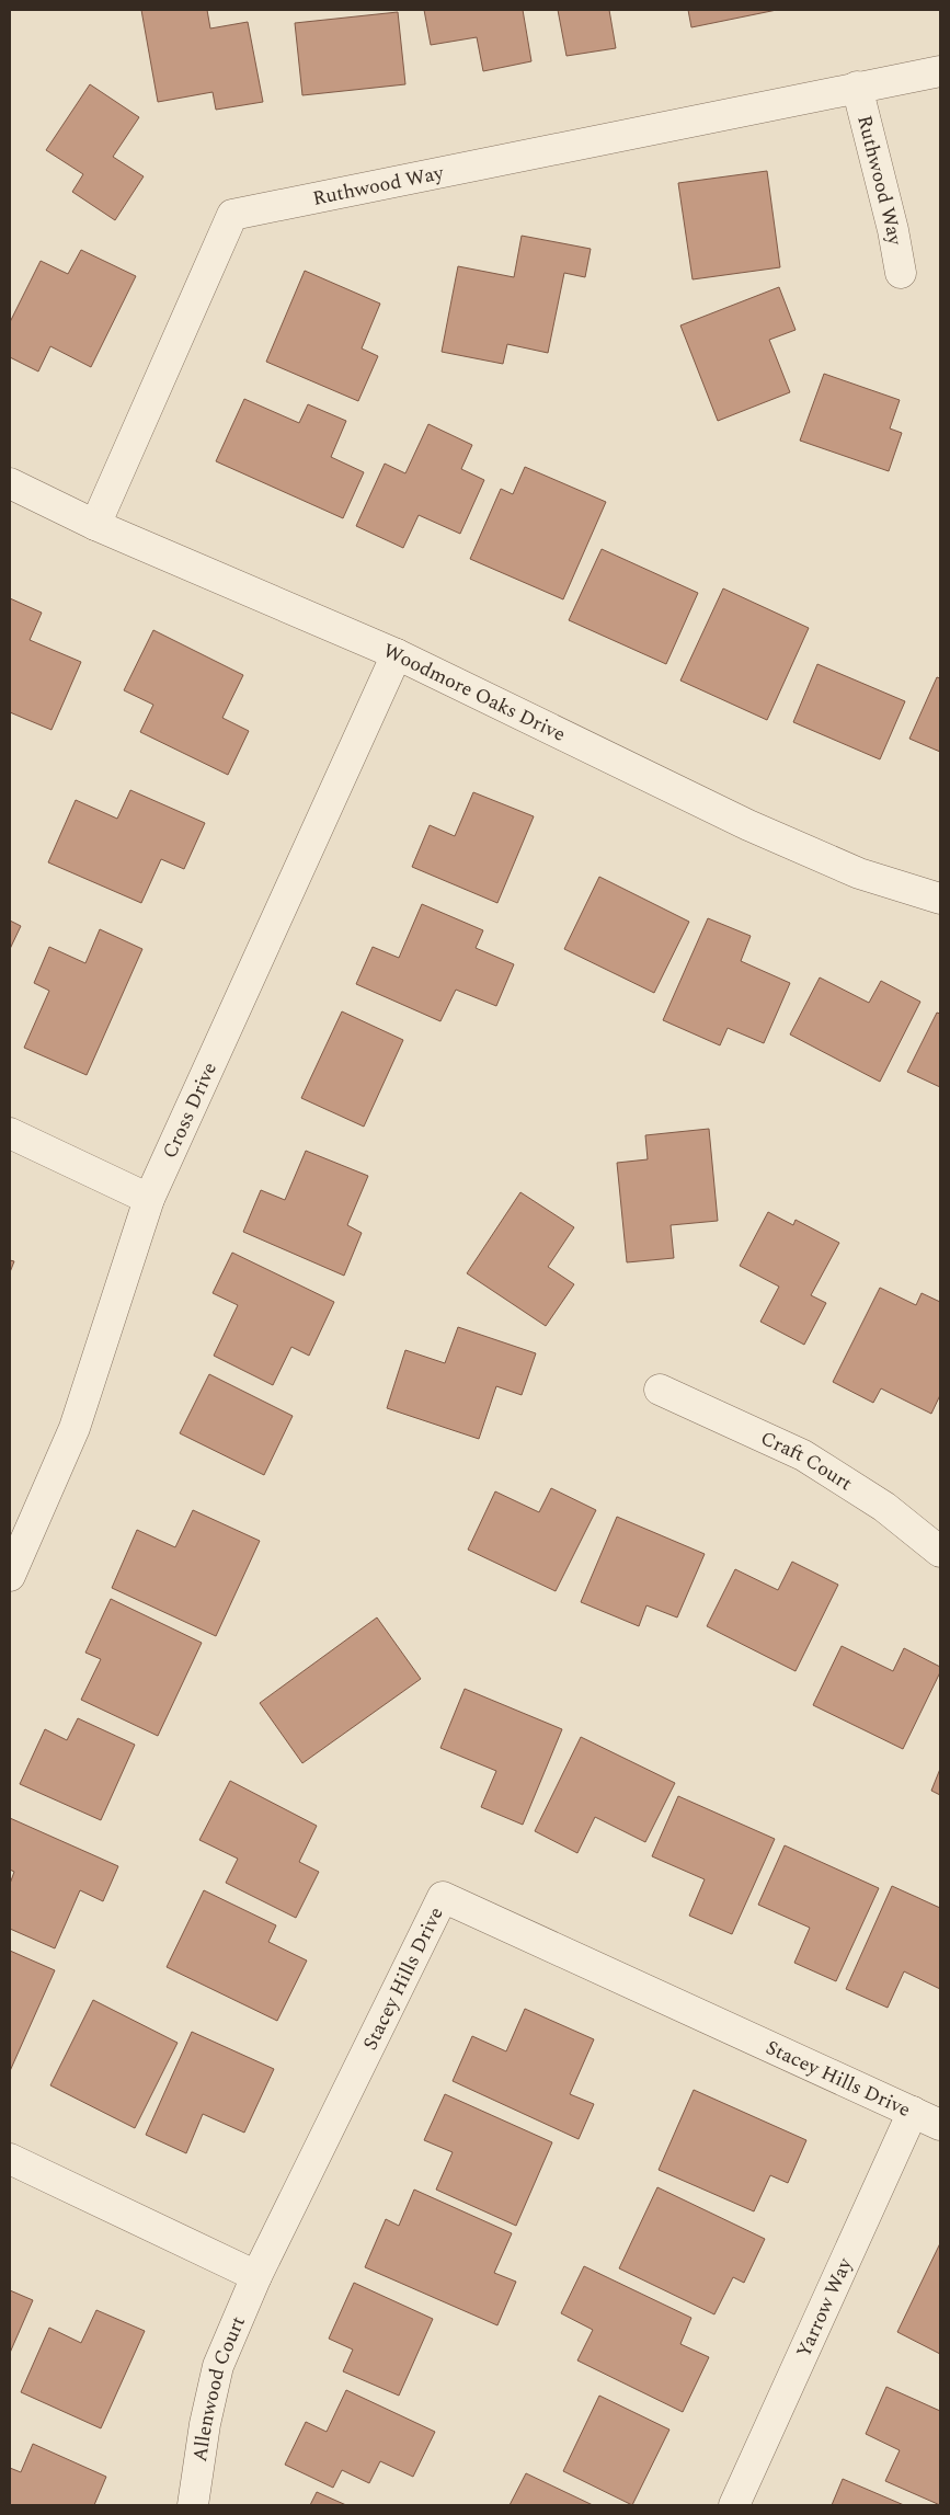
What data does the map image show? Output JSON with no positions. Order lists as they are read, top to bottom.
{
  "streets": {
    "street": [
      "Ruthwood Way",
      "Woodmore Oaks Drive",
      "Cross Drive",
      "Craft Court",
      "Stacey Hills Drive",
      "Yarrow Way",
      "Allenwood Court"
    ]
  },
  "crossings": [
    ["Ruthwood Way", "Woodmore Oaks Drive"],
    ["Woodmore Oaks Drive", "Cross Drive"],
    ["Stacey Hills Drive", "Yarrow Way"],
    ["Stacey Hills Drive", "Allenwood Court"]
  ]
}
